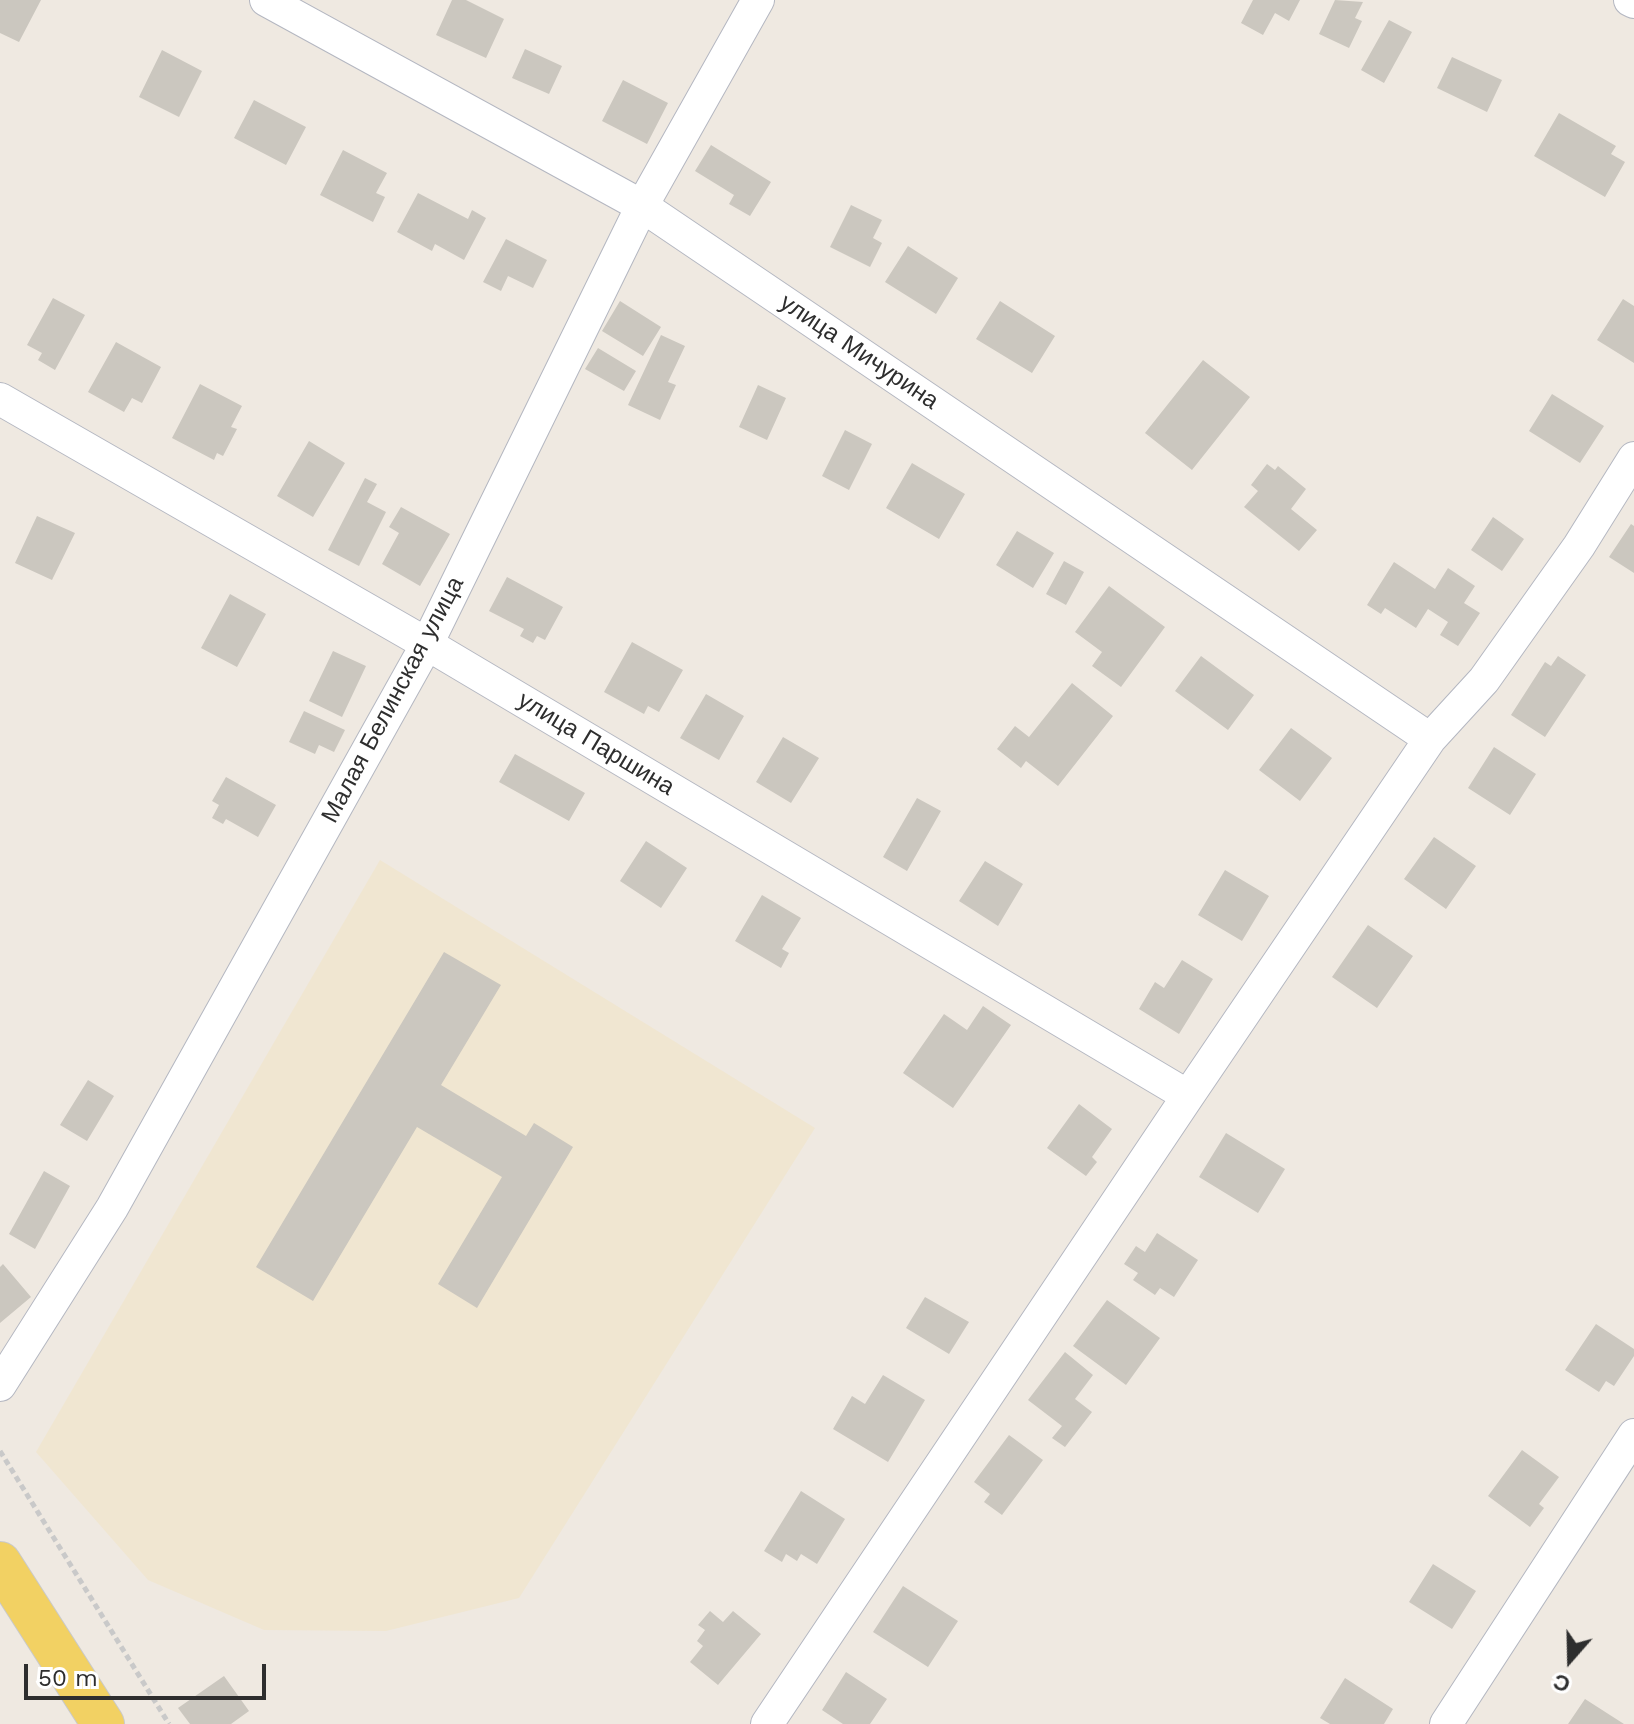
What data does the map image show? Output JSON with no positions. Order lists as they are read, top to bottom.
{
  "streets": {
    "street": ["улица Мичурина", "Малая Белинская улица", "улица Паршина"]
  },
  "crossings": [
    ["улица Мичурина", "Малая Белинская улица"],
    ["Малая Белинская улица", "улица Паршина"]
  ],
  "scale_bar": "50 m",
  "north": "bottom"
}
